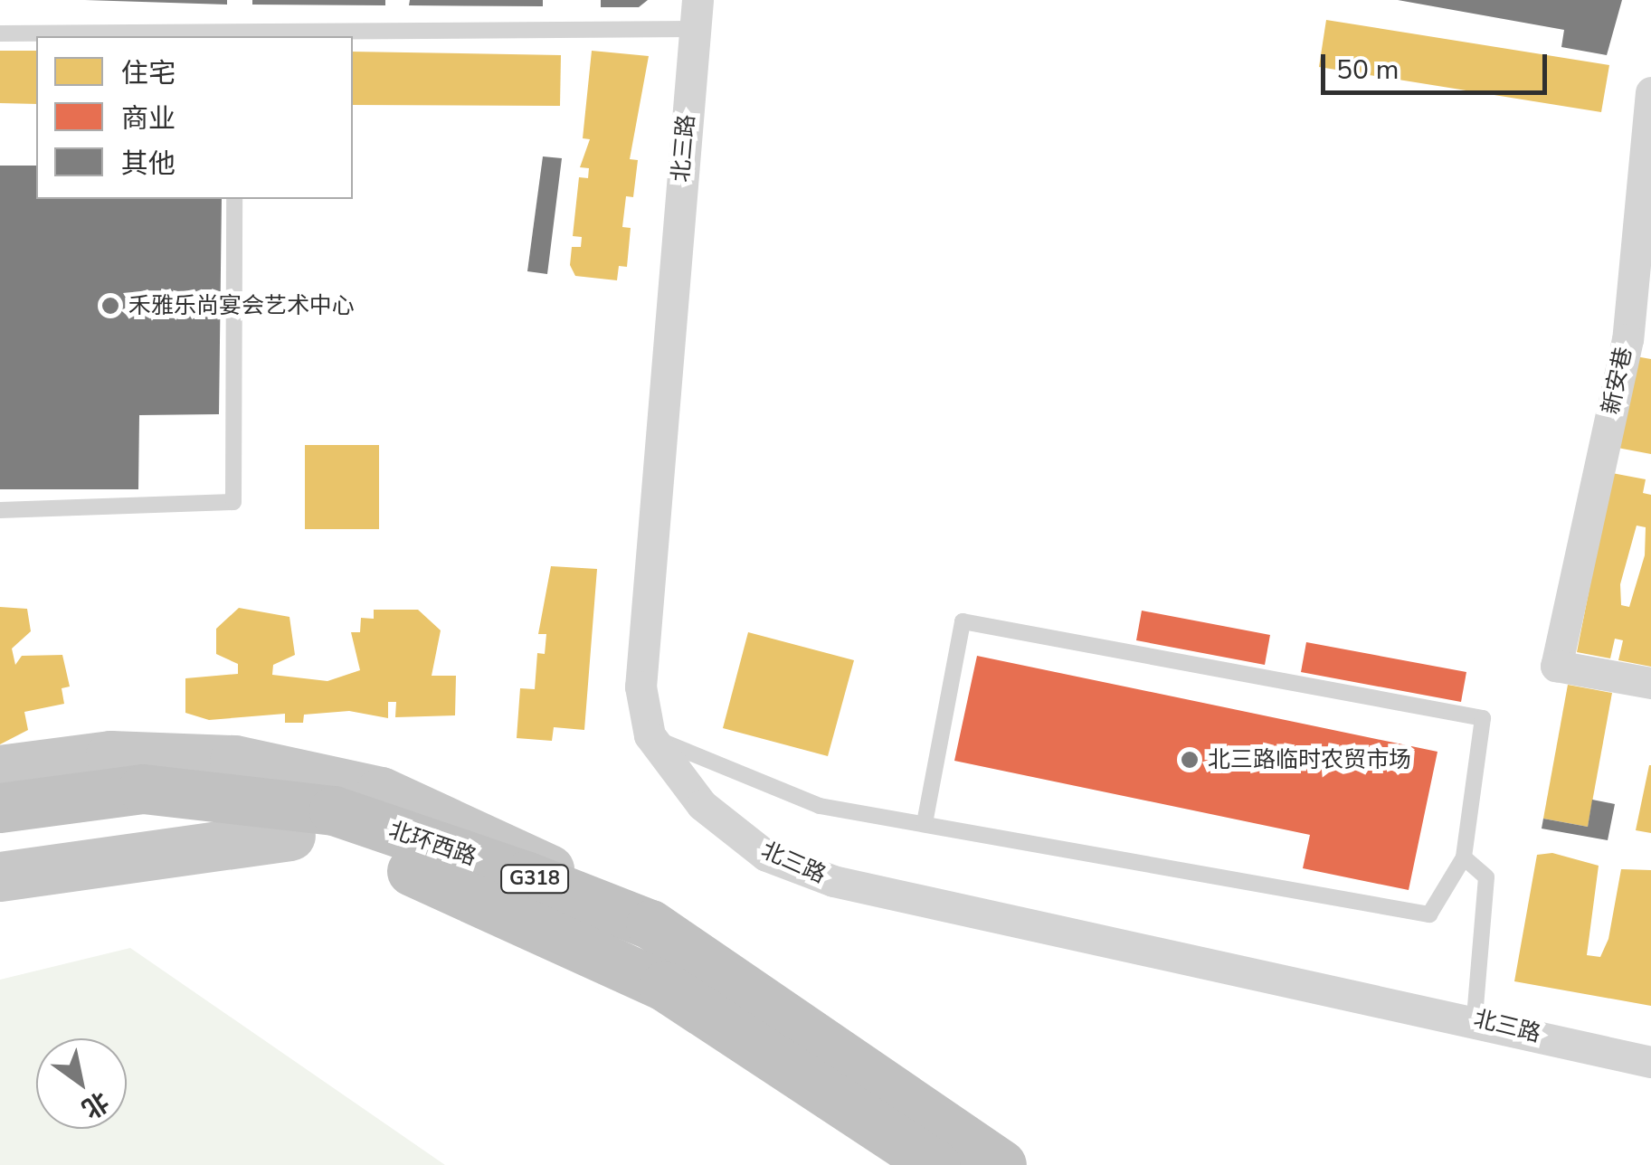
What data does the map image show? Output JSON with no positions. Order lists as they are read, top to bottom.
{
  "streets": {
    "highway": ["北环西路", "G318"],
    "street": ["北三路", "新安巷"]
  },
  "places": ["禾雅乐尚宴会艺术中心", "北三路临时农贸市场"],
  "legend": ["住宅", "商业", "其他"],
  "scale_bar": "50 m",
  "north": "bottom right"
}
